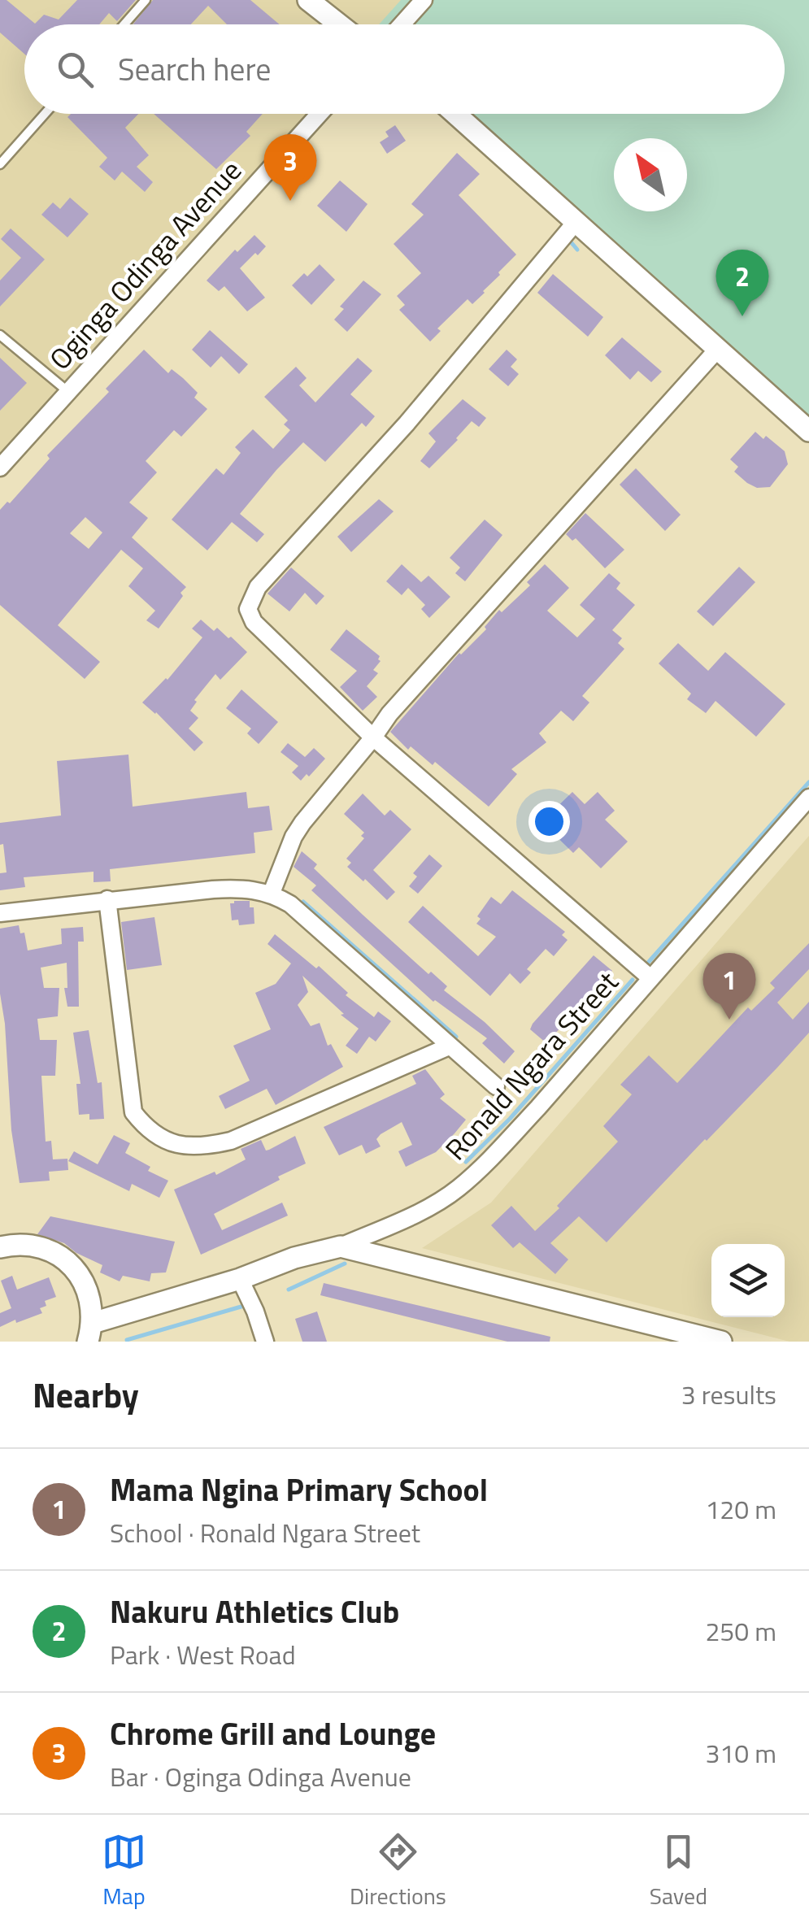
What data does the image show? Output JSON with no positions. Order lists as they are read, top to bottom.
{
  "streets": {
    "street": ["Oginga Odinga Avenue", "Ronald Ngara Street"]
  },
  "north": "top left",
  "page": {
    "search": "Search here",
    "pins": ["3", "2", "1"],
    "heading": ["Nearby", "3 results"],
    "list": [
      {
        "mark": "1",
        "name": "Mama Ngina Primary School",
        "note": "School · Ronald Ngara Street",
        "value": "120 m"
      },
      {
        "mark": "2",
        "name": "Nakuru Athletics Club",
        "note": "Park · West Road",
        "value": "250 m"
      },
      {
        "mark": "3",
        "name": "Chrome Grill and Lounge",
        "note": "Bar · Oginga Odinga Avenue",
        "value": "310 m"
      }
    ],
    "nav": ["Map", "Directions", "Saved"]
  }
}
